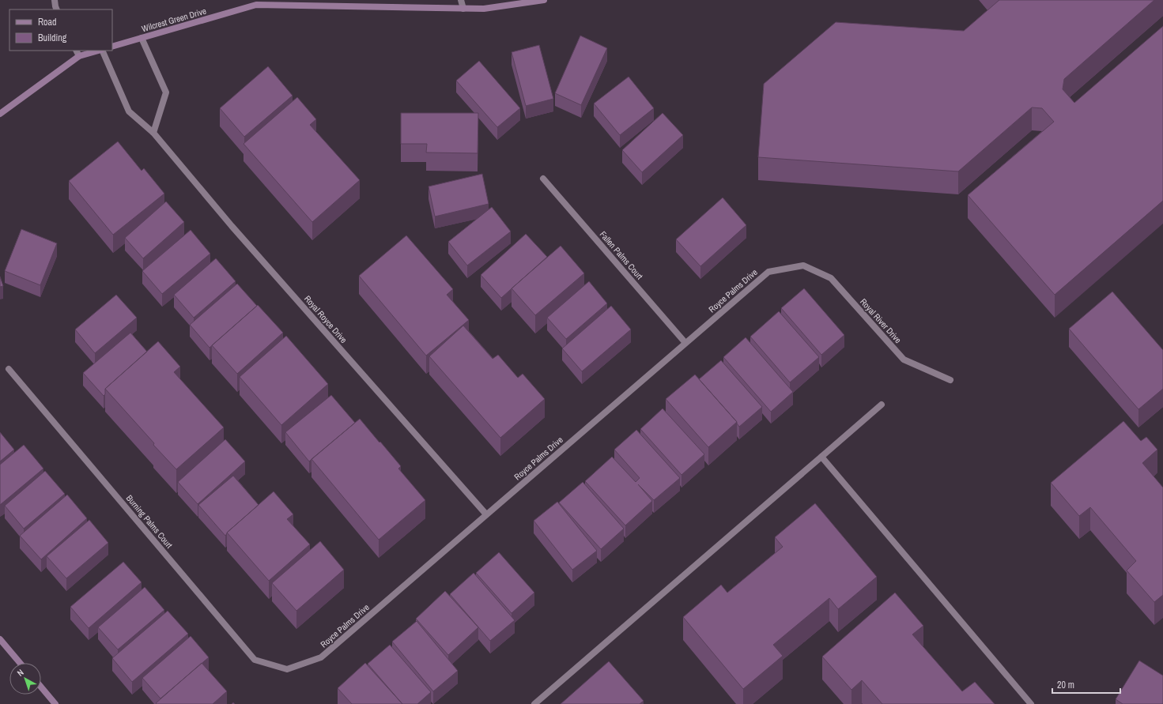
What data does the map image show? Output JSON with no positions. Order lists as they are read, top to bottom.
{
  "streets": {
    "street": [
      "Wilcrest Green Drive",
      "Fallen Palms Court",
      "Royce Palms Drive",
      "Royal Royce Drive",
      "Royal River Drive",
      "Burning Palms Court"
    ]
  },
  "crossings": [
    ["Fallen Palms Court", "Royce Palms Drive"],
    ["Royce Palms Drive", "Royal Royce Drive"],
    ["Royce Palms Drive", "Royal River Drive"],
    ["Royce Palms Drive", "Burning Palms Court"]
  ],
  "legend": ["Road", "Building"],
  "scale_bar": "20 m",
  "north": "top left"
}
